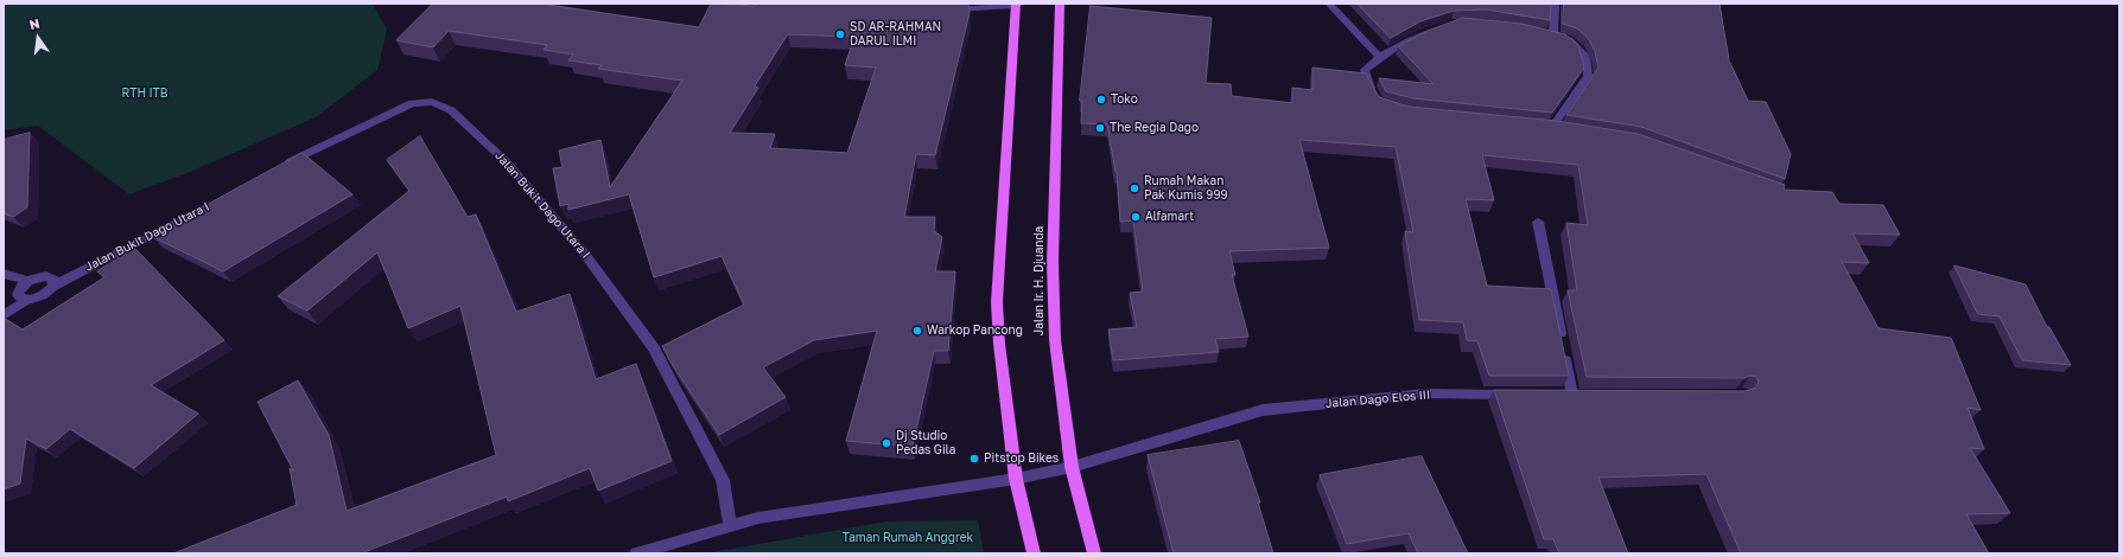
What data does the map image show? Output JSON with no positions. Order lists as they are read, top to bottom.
{
  "streets": {
    "main road": ["Jalan Ir. H. Djuanda"],
    "street": ["Jalan Bukit Dago Utara I", "Jalan Dago Elos III"]
  },
  "crossings": [
    ["Jalan Bukit Dago Utara I", "Jalan Dago Elos III"],
    ["Jalan Ir. H. Djuanda", "Jalan Dago Elos III"]
  ],
  "parks": ["RTH ITB", "Taman Rumah Anggrek"],
  "places": [
    "SD AR-RAHMAN DARUL ILMI",
    "Toko",
    "The Regia Dago",
    "Rumah Makan Pak Kumis 999",
    "Alfamart",
    "Warkop Pancong",
    "Dj Studio Pedas Gila",
    "Pitstop Bikes"
  ],
  "north": "top"
}
